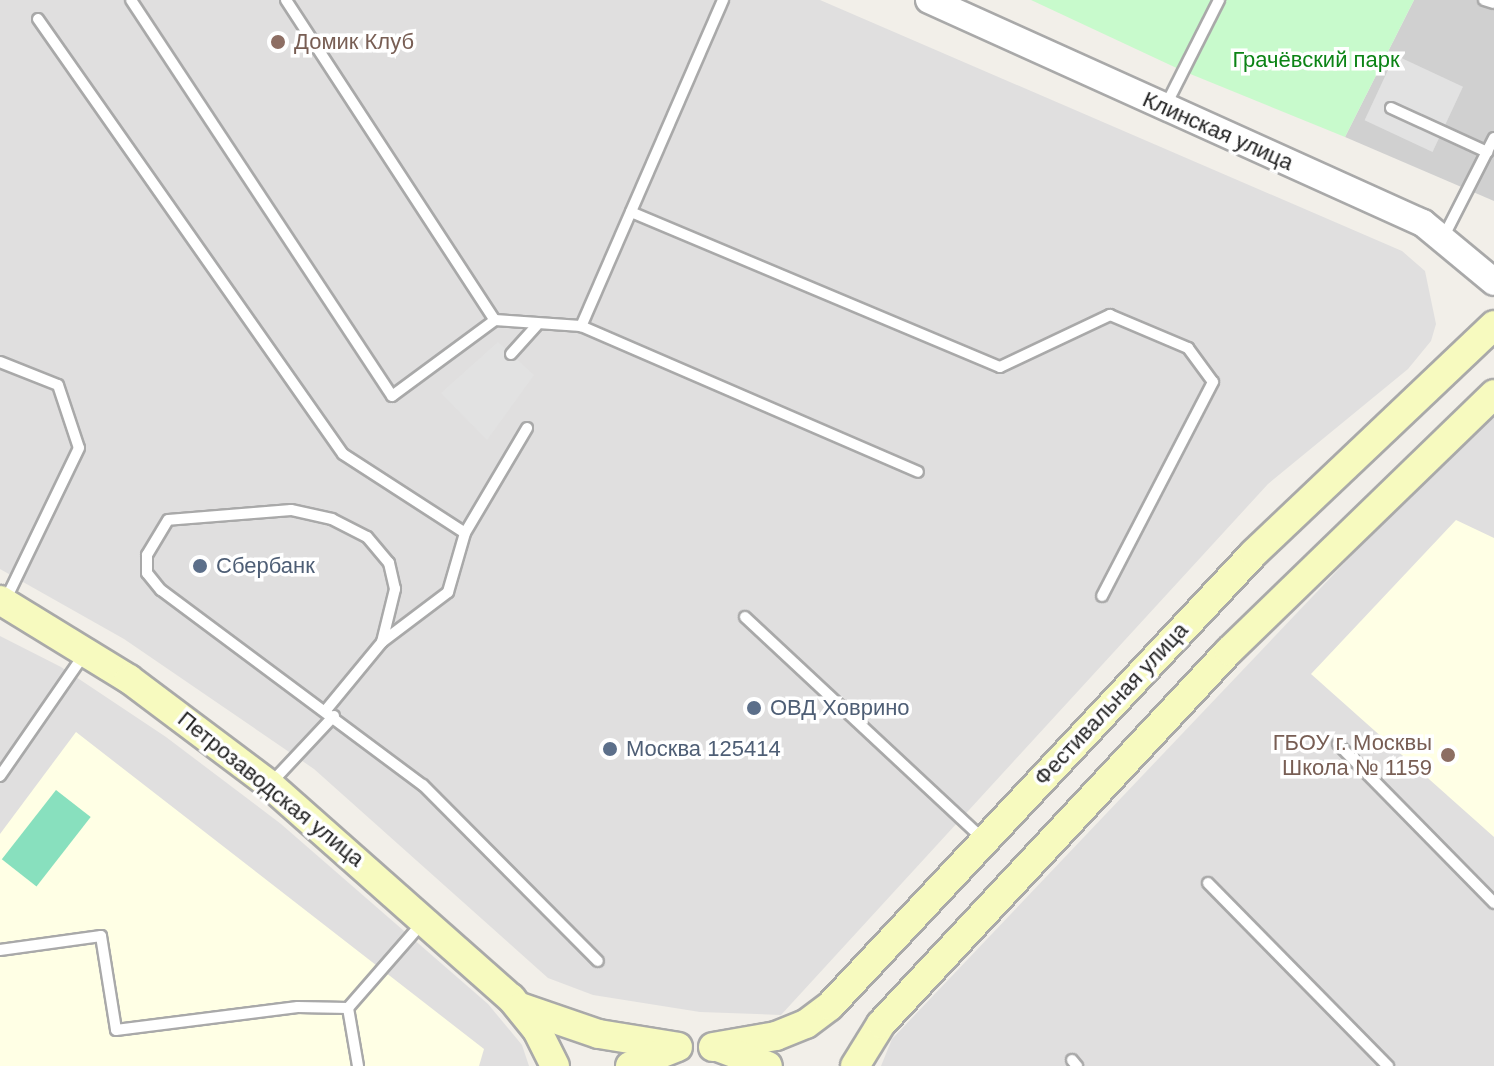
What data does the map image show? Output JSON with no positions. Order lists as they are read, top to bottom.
{
  "streets": {
    "main road": ["Фестивальная улица", "Петрозаводская улица"],
    "street": ["Клинская улица"]
  },
  "parks": ["Грачёвский парк"],
  "places": [
    "Домик Клуб",
    "Сбербанк",
    "ОВД Ховрино",
    "Москва 125414",
    "ГБОУ г. Москвы Школа № 1159"
  ]
}
